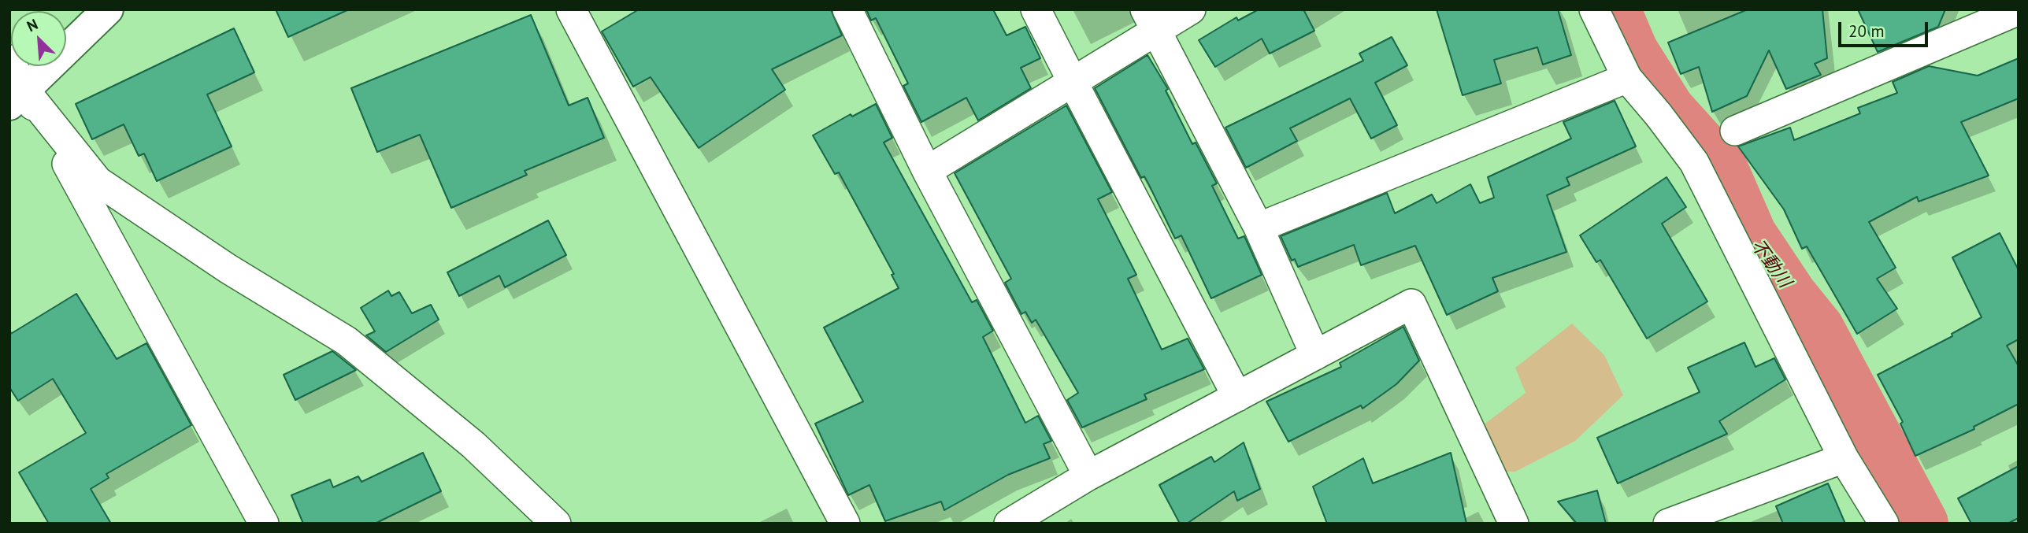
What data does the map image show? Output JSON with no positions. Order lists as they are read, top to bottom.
{
  "water": ["不動川"],
  "scale_bar": "20 m",
  "north": "top left"
}
